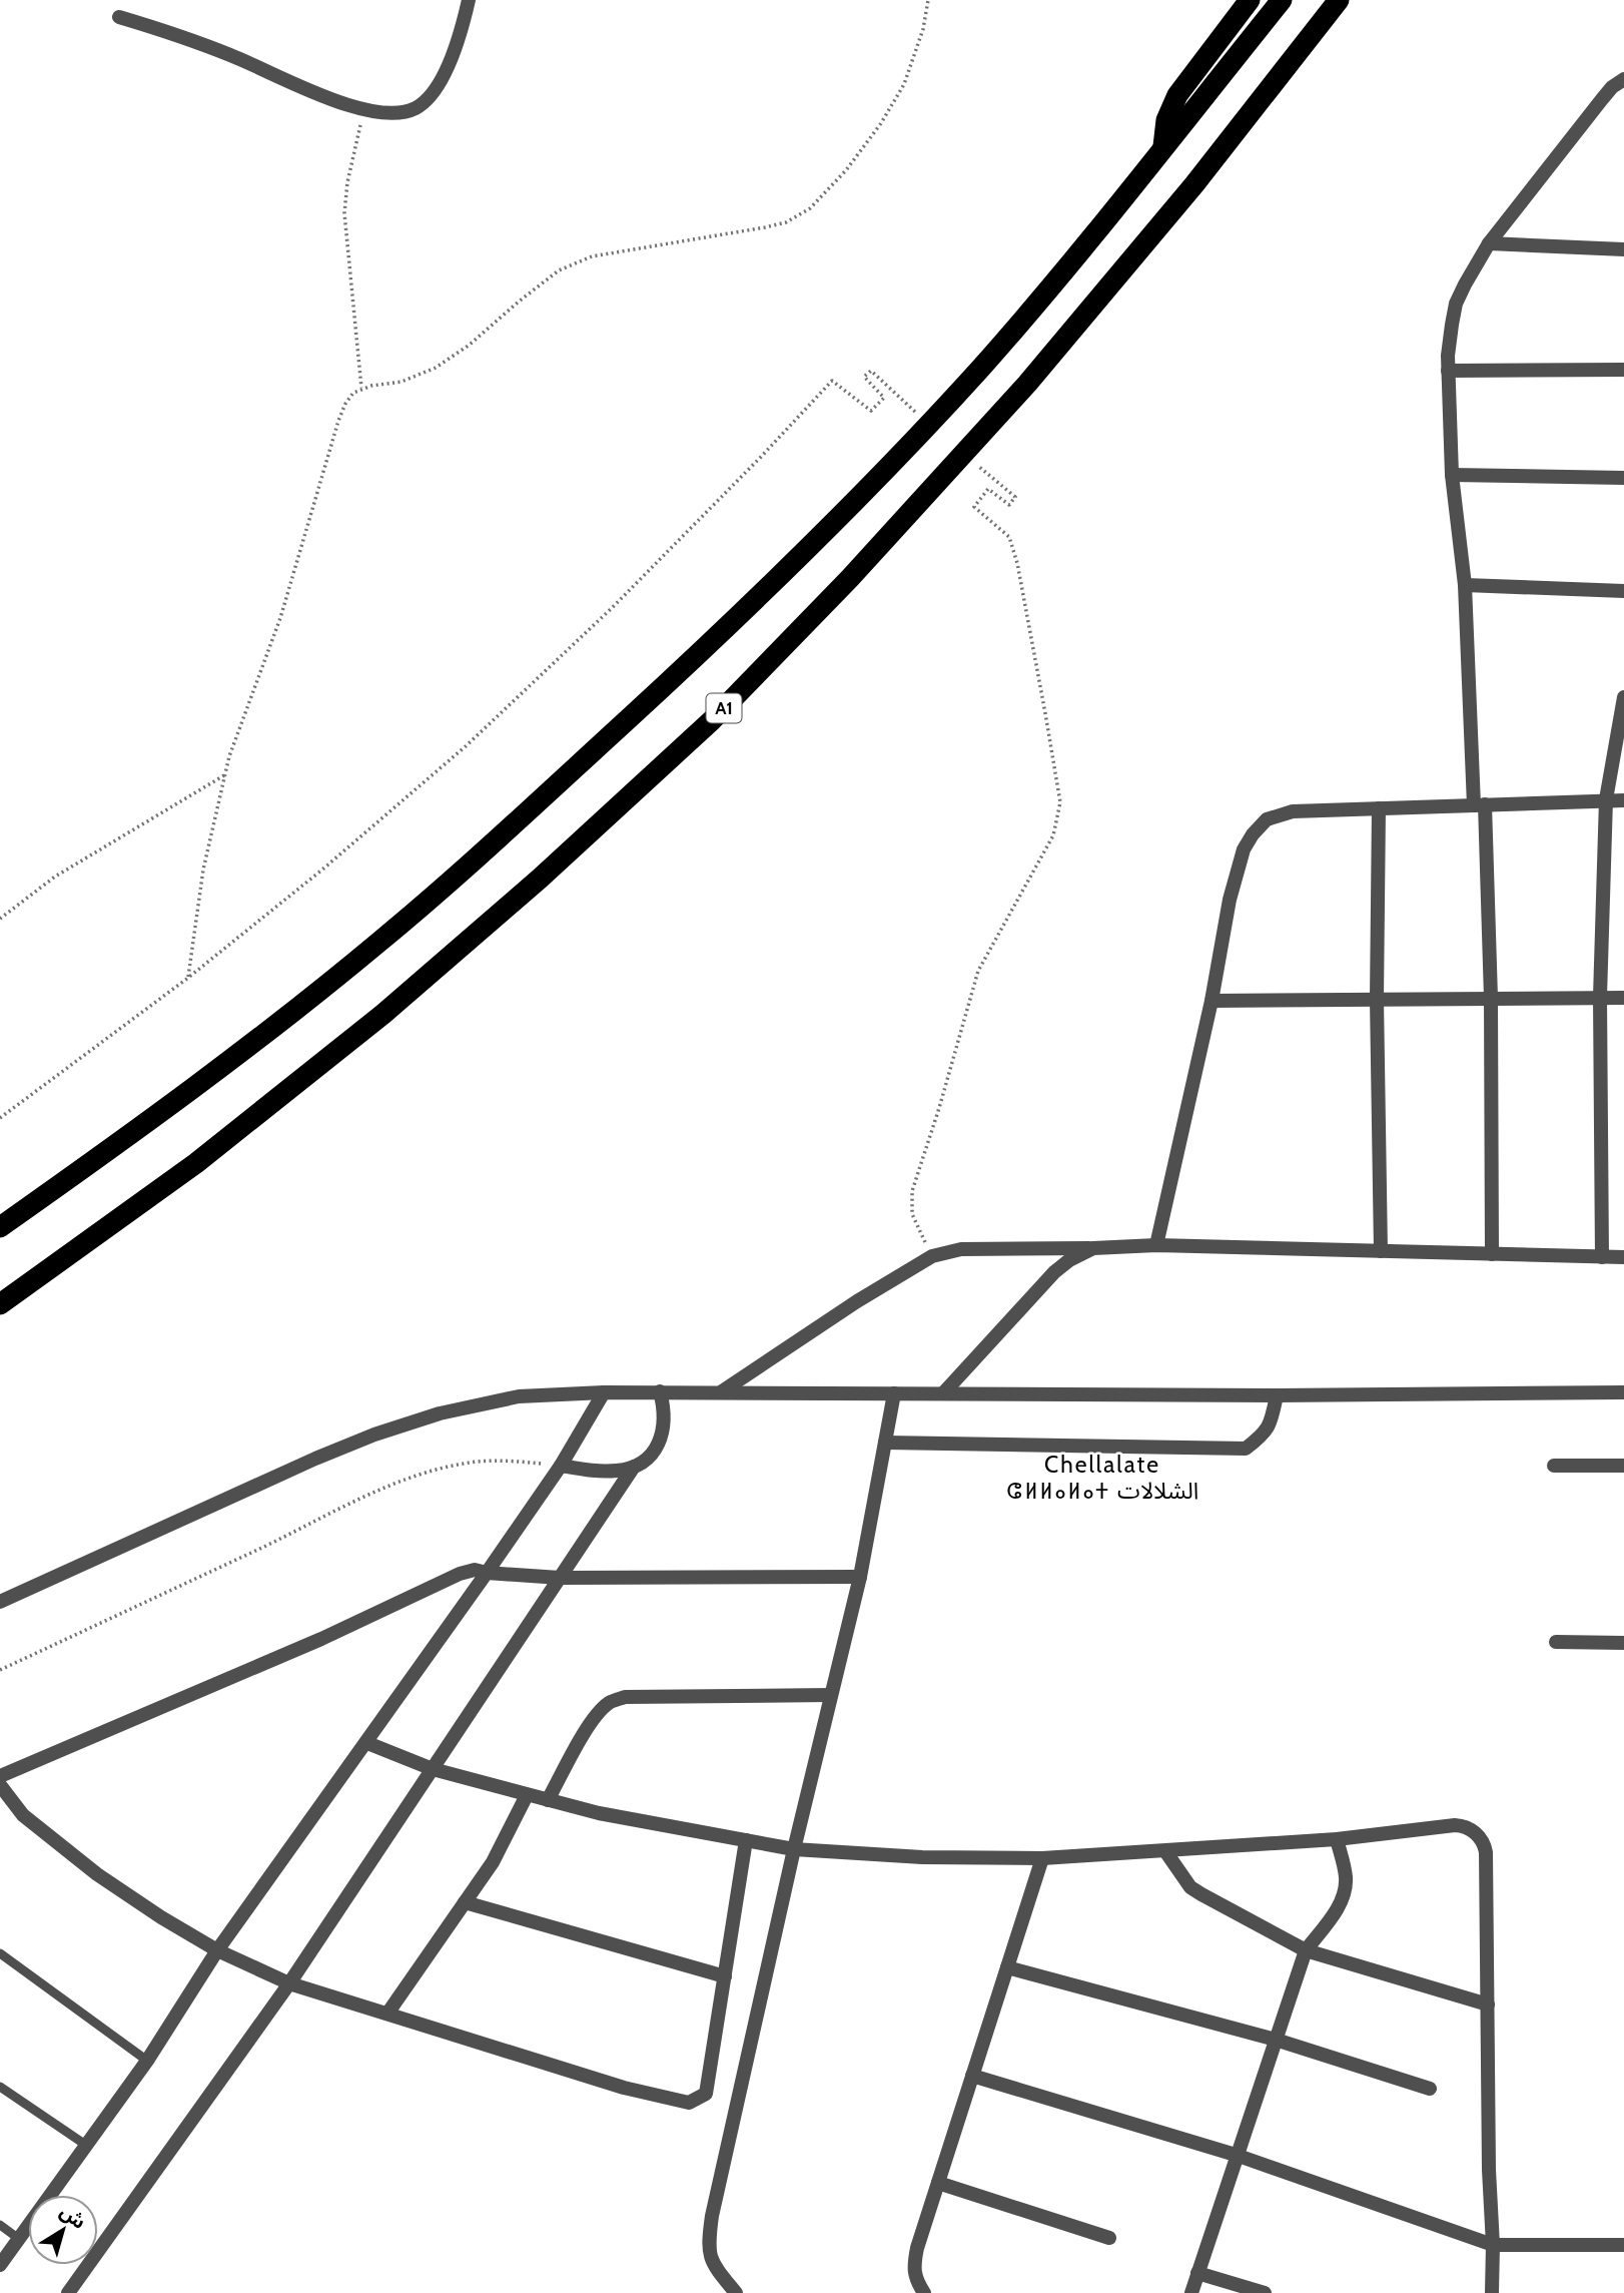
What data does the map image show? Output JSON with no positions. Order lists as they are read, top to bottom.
{
  "streets": {
    "highway": ["A1"]
  },
  "districts": ["Chellalate ⵛⵍⵍⴰⵍⴰⵜ الشلالات"],
  "north": "top right"
}
